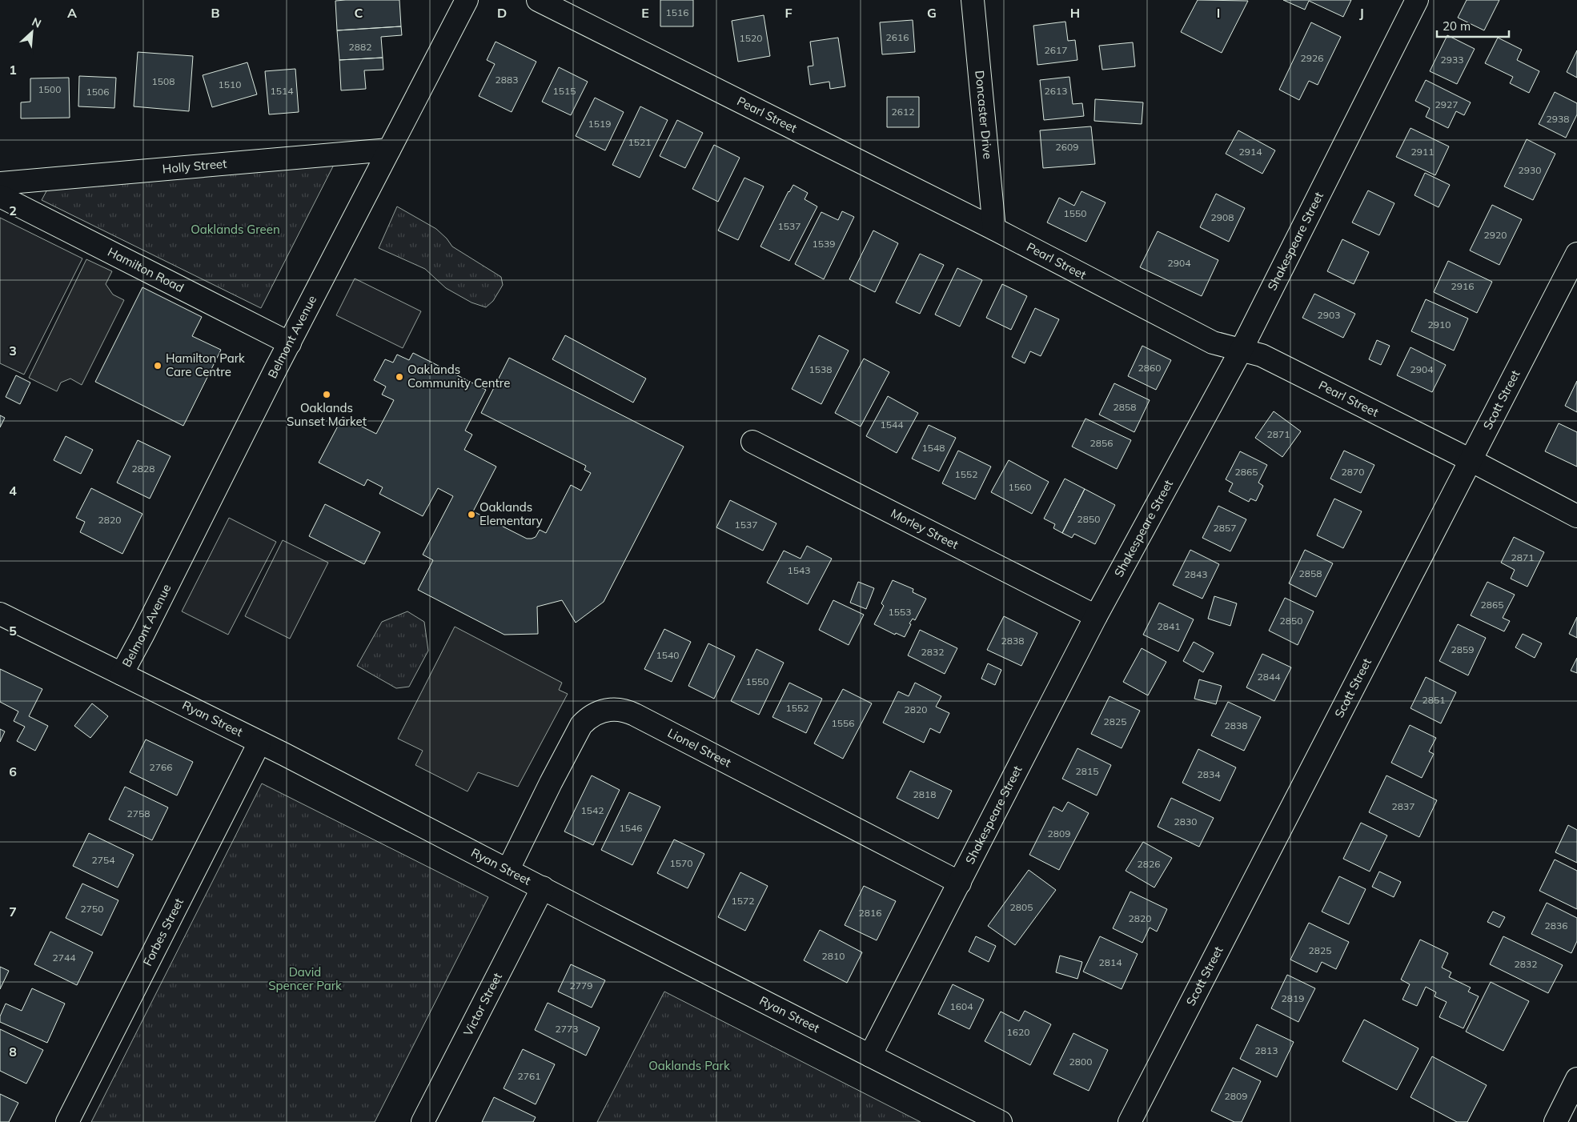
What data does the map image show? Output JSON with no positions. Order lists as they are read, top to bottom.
{
  "streets": {
    "street": [
      "Doncaster Drive",
      "Pearl Street",
      "Holly Street",
      "Shakespeare Street",
      "Hamilton Road",
      "Belmont Avenue",
      "Scott Street",
      "Morley Street",
      "Ryan Street",
      "Lionel Street",
      "Forbes Street",
      "Victor Street"
    ]
  },
  "crossings": [
    ["Doncaster Drive", "Pearl Street"],
    ["Pearl Street", "Shakespeare Street"],
    ["Pearl Street", "Scott Street"],
    ["Holly Street", "Belmont Avenue"],
    ["Shakespeare Street", "Morley Street"],
    ["Shakespeare Street", "Ryan Street"],
    ["Shakespeare Street", "Lionel Street"],
    ["Hamilton Road", "Belmont Avenue"],
    ["Belmont Avenue", "Ryan Street"],
    ["Ryan Street", "Lionel Street"],
    ["Ryan Street", "Forbes Street"],
    ["Ryan Street", "Victor Street"]
  ],
  "parks": ["Oaklands Green", "David Spencer Park", "Oaklands Park"],
  "places": [
    "Hamilton Park Care Centre",
    "Oaklands Community Centre",
    "Oaklands Sunset Market",
    "Oaklands Elementary"
  ],
  "house_numbers": [
    "1516",
    "2616",
    "1520",
    "2882",
    "2617",
    "2926",
    "2933",
    "2883",
    "1508",
    "1510",
    "1500",
    "1514",
    "1515",
    "2613",
    "1506",
    "2927",
    "2612",
    "2938",
    "1519",
    "1521",
    "2609",
    "2914",
    "2911",
    "2930",
    "1550",
    "2908",
    "1537",
    "2920",
    "1539",
    "2904",
    "2916",
    "2903",
    "2910",
    "2860",
    "1538",
    "2904",
    "2858",
    "1544",
    "2871",
    "2856",
    "1548",
    "2828",
    "2865",
    "2870",
    "1552",
    "1560",
    "2850",
    "2820",
    "1537",
    "2857",
    "2871",
    "1543",
    "2858",
    "2843",
    "2865",
    "1553",
    "2850",
    "2841",
    "2838",
    "2859",
    "2832",
    "1540",
    "2844",
    "1550",
    "2851",
    "1552",
    "2820",
    "2825",
    "1556",
    "2838",
    "2766",
    "2815",
    "2834",
    "2818",
    "2837",
    "1542",
    "2758",
    "2830",
    "1546",
    "2809",
    "2754",
    "1570",
    "2826",
    "1572",
    "2805",
    "2750",
    "2816",
    "2820",
    "2836",
    "2825",
    "2810",
    "2744",
    "2814",
    "2832",
    "2779",
    "2819",
    "1604",
    "2773",
    "1620",
    "2813",
    "2800",
    "2761",
    "2809"
  ],
  "scale_bar": "20 m",
  "north": "top right",
  "grid": {
    "columns": [
      "A",
      "B",
      "C",
      "D",
      "E",
      "F",
      "G",
      "H",
      "I",
      "J"
    ],
    "rows": [
      "1",
      "2",
      "3",
      "4",
      "5",
      "6",
      "7",
      "8"
    ]
  }
}
